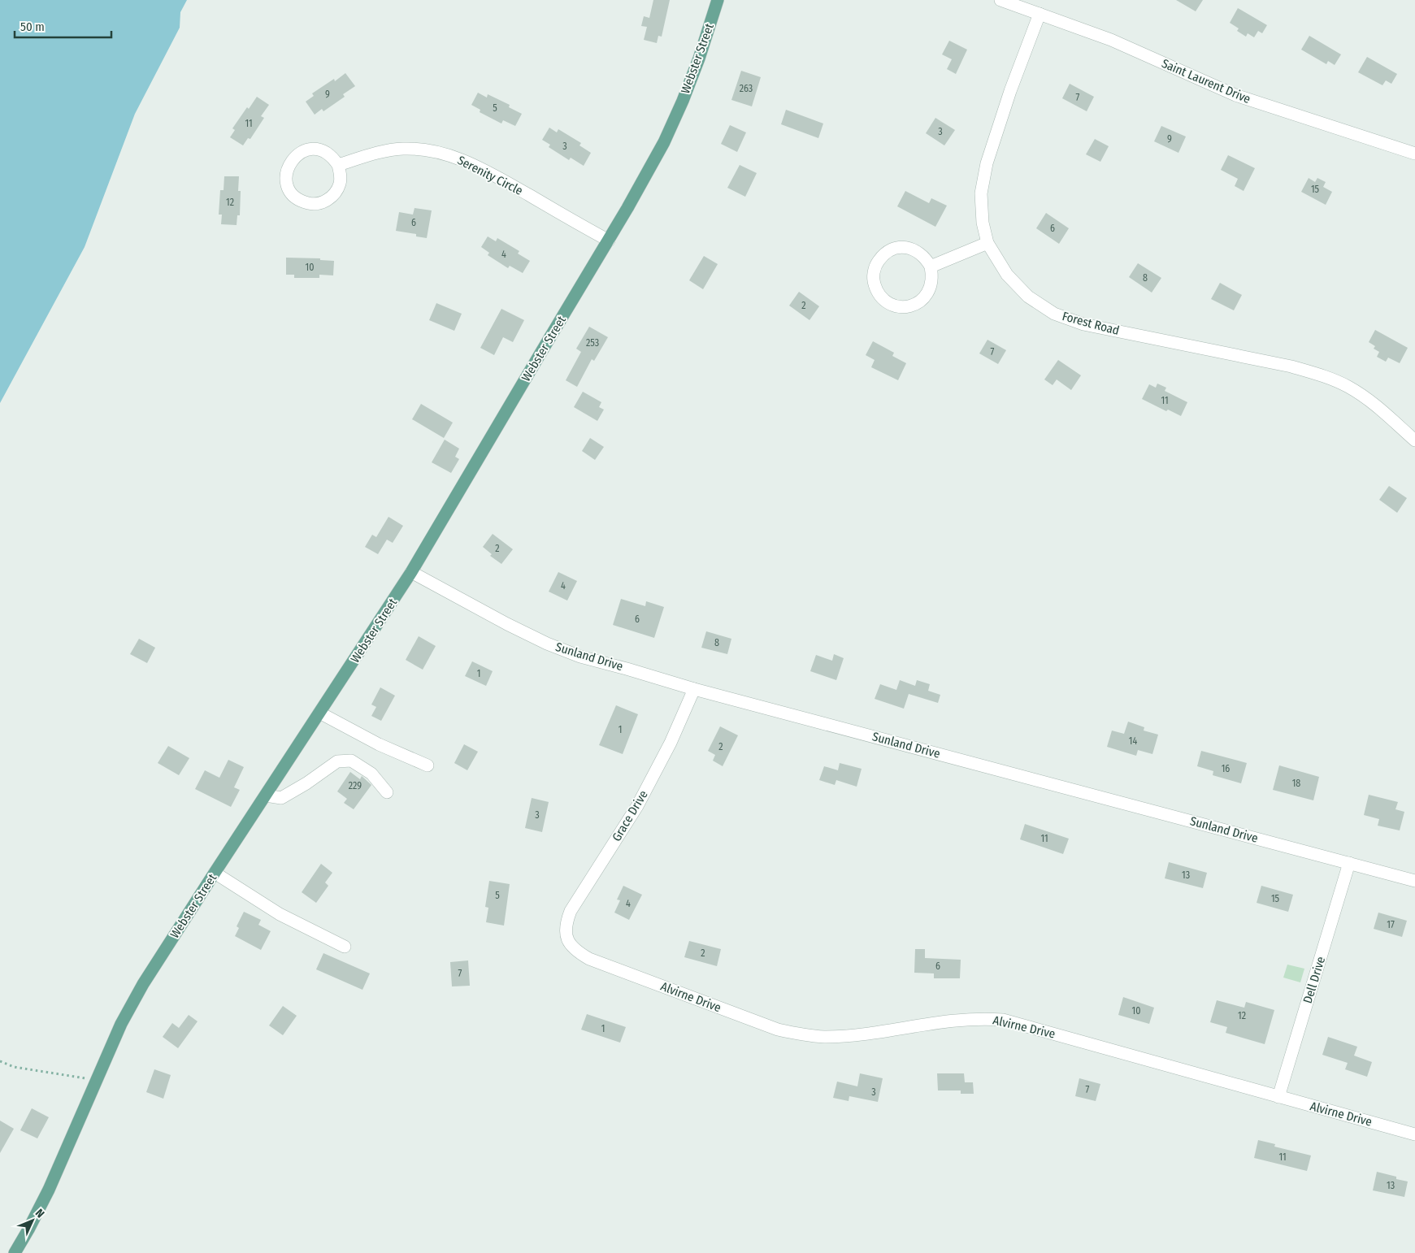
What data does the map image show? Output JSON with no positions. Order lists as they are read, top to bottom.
{
  "streets": {
    "main road": ["Webster Street"],
    "street": [
      "Saint Laurent Drive",
      "Serenity Circle",
      "Forest Road",
      "Sunland Drive",
      "Grace Drive",
      "Dell Drive",
      "Alvirne Drive"
    ]
  },
  "crossings": [
    ["Webster Street", "Serenity Circle"],
    ["Webster Street", "Sunland Drive"],
    ["Saint Laurent Drive", "Forest Road"],
    ["Sunland Drive", "Grace Drive"],
    ["Sunland Drive", "Dell Drive"],
    ["Grace Drive", "Alvirne Drive"],
    ["Dell Drive", "Alvirne Drive"]
  ],
  "house_numbers": [
    "263",
    "9",
    "7",
    "5",
    "11",
    "3",
    "9",
    "3",
    "15",
    "12",
    "6",
    "6",
    "4",
    "10",
    "8",
    "2",
    "253",
    "7",
    "11",
    "2",
    "4",
    "6",
    "8",
    "1",
    "1",
    "14",
    "2",
    "16",
    "18",
    "229",
    "3",
    "11",
    "13",
    "5",
    "15",
    "4",
    "17",
    "2",
    "6",
    "7",
    "10",
    "12",
    "1",
    "7",
    "3",
    "11",
    "13"
  ],
  "scale_bar": "50 m",
  "north": "top right"
}
